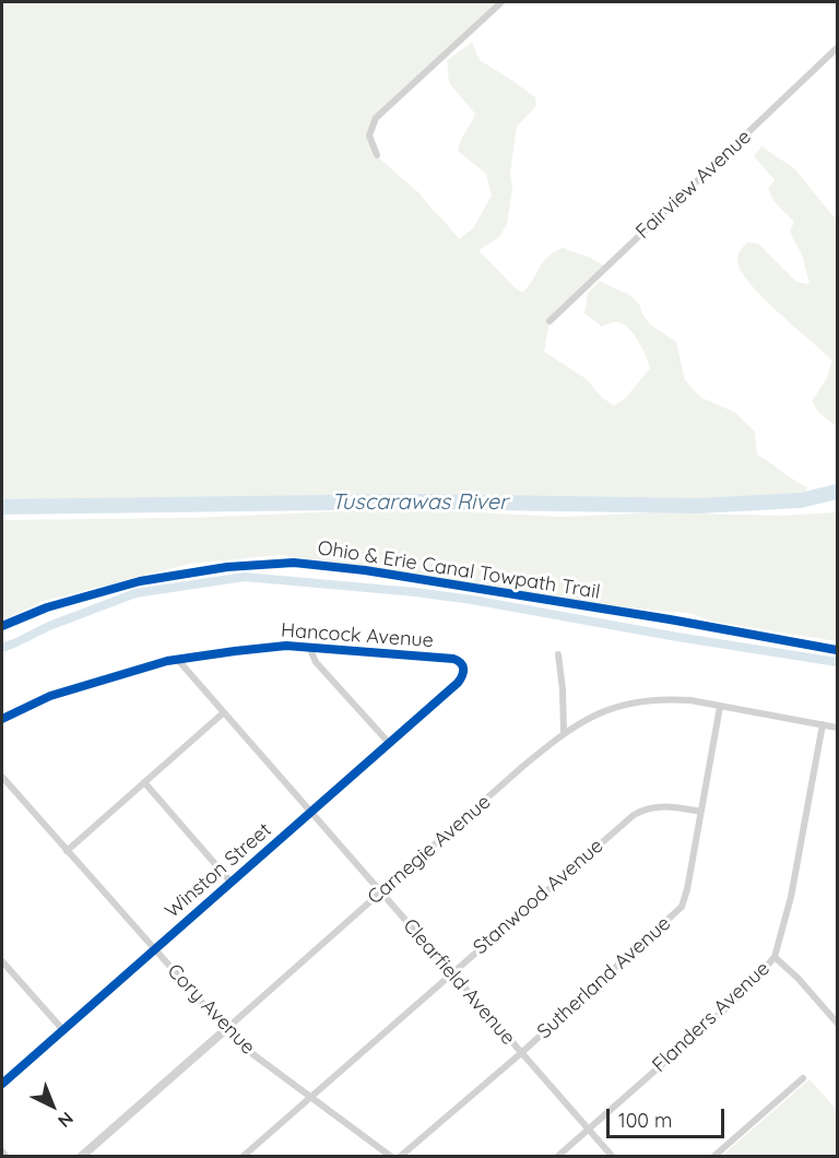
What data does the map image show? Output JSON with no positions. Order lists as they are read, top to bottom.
{
  "streets": {
    "street": [
      "Fairview Avenue",
      "Hancock Avenue",
      "Carnegie Avenue",
      "Winston Street",
      "Stanwood Avenue",
      "Sutherland Avenue",
      "Clearfield Avenue",
      "Cory Avenue",
      "Flanders Avenue"
    ],
    "cycle path": ["Ohio & Erie Canal Towpath Trail"]
  },
  "crossings": [
    ["Hancock Avenue", "Winston Street"],
    ["Hancock Avenue", "Clearfield Avenue"],
    ["Carnegie Avenue", "Sutherland Avenue"],
    ["Carnegie Avenue", "Clearfield Avenue"],
    ["Carnegie Avenue", "Cory Avenue"],
    ["Carnegie Avenue", "Flanders Avenue"],
    ["Winston Street", "Clearfield Avenue"],
    ["Winston Street", "Cory Avenue"],
    ["Stanwood Avenue", "Sutherland Avenue"],
    ["Stanwood Avenue", "Clearfield Avenue"],
    ["Stanwood Avenue", "Cory Avenue"],
    ["Sutherland Avenue", "Clearfield Avenue"],
    ["Clearfield Avenue", "Flanders Avenue"]
  ],
  "water": ["Tuscarawas River"],
  "scale_bar": "100 m",
  "north": "bottom right"
}
